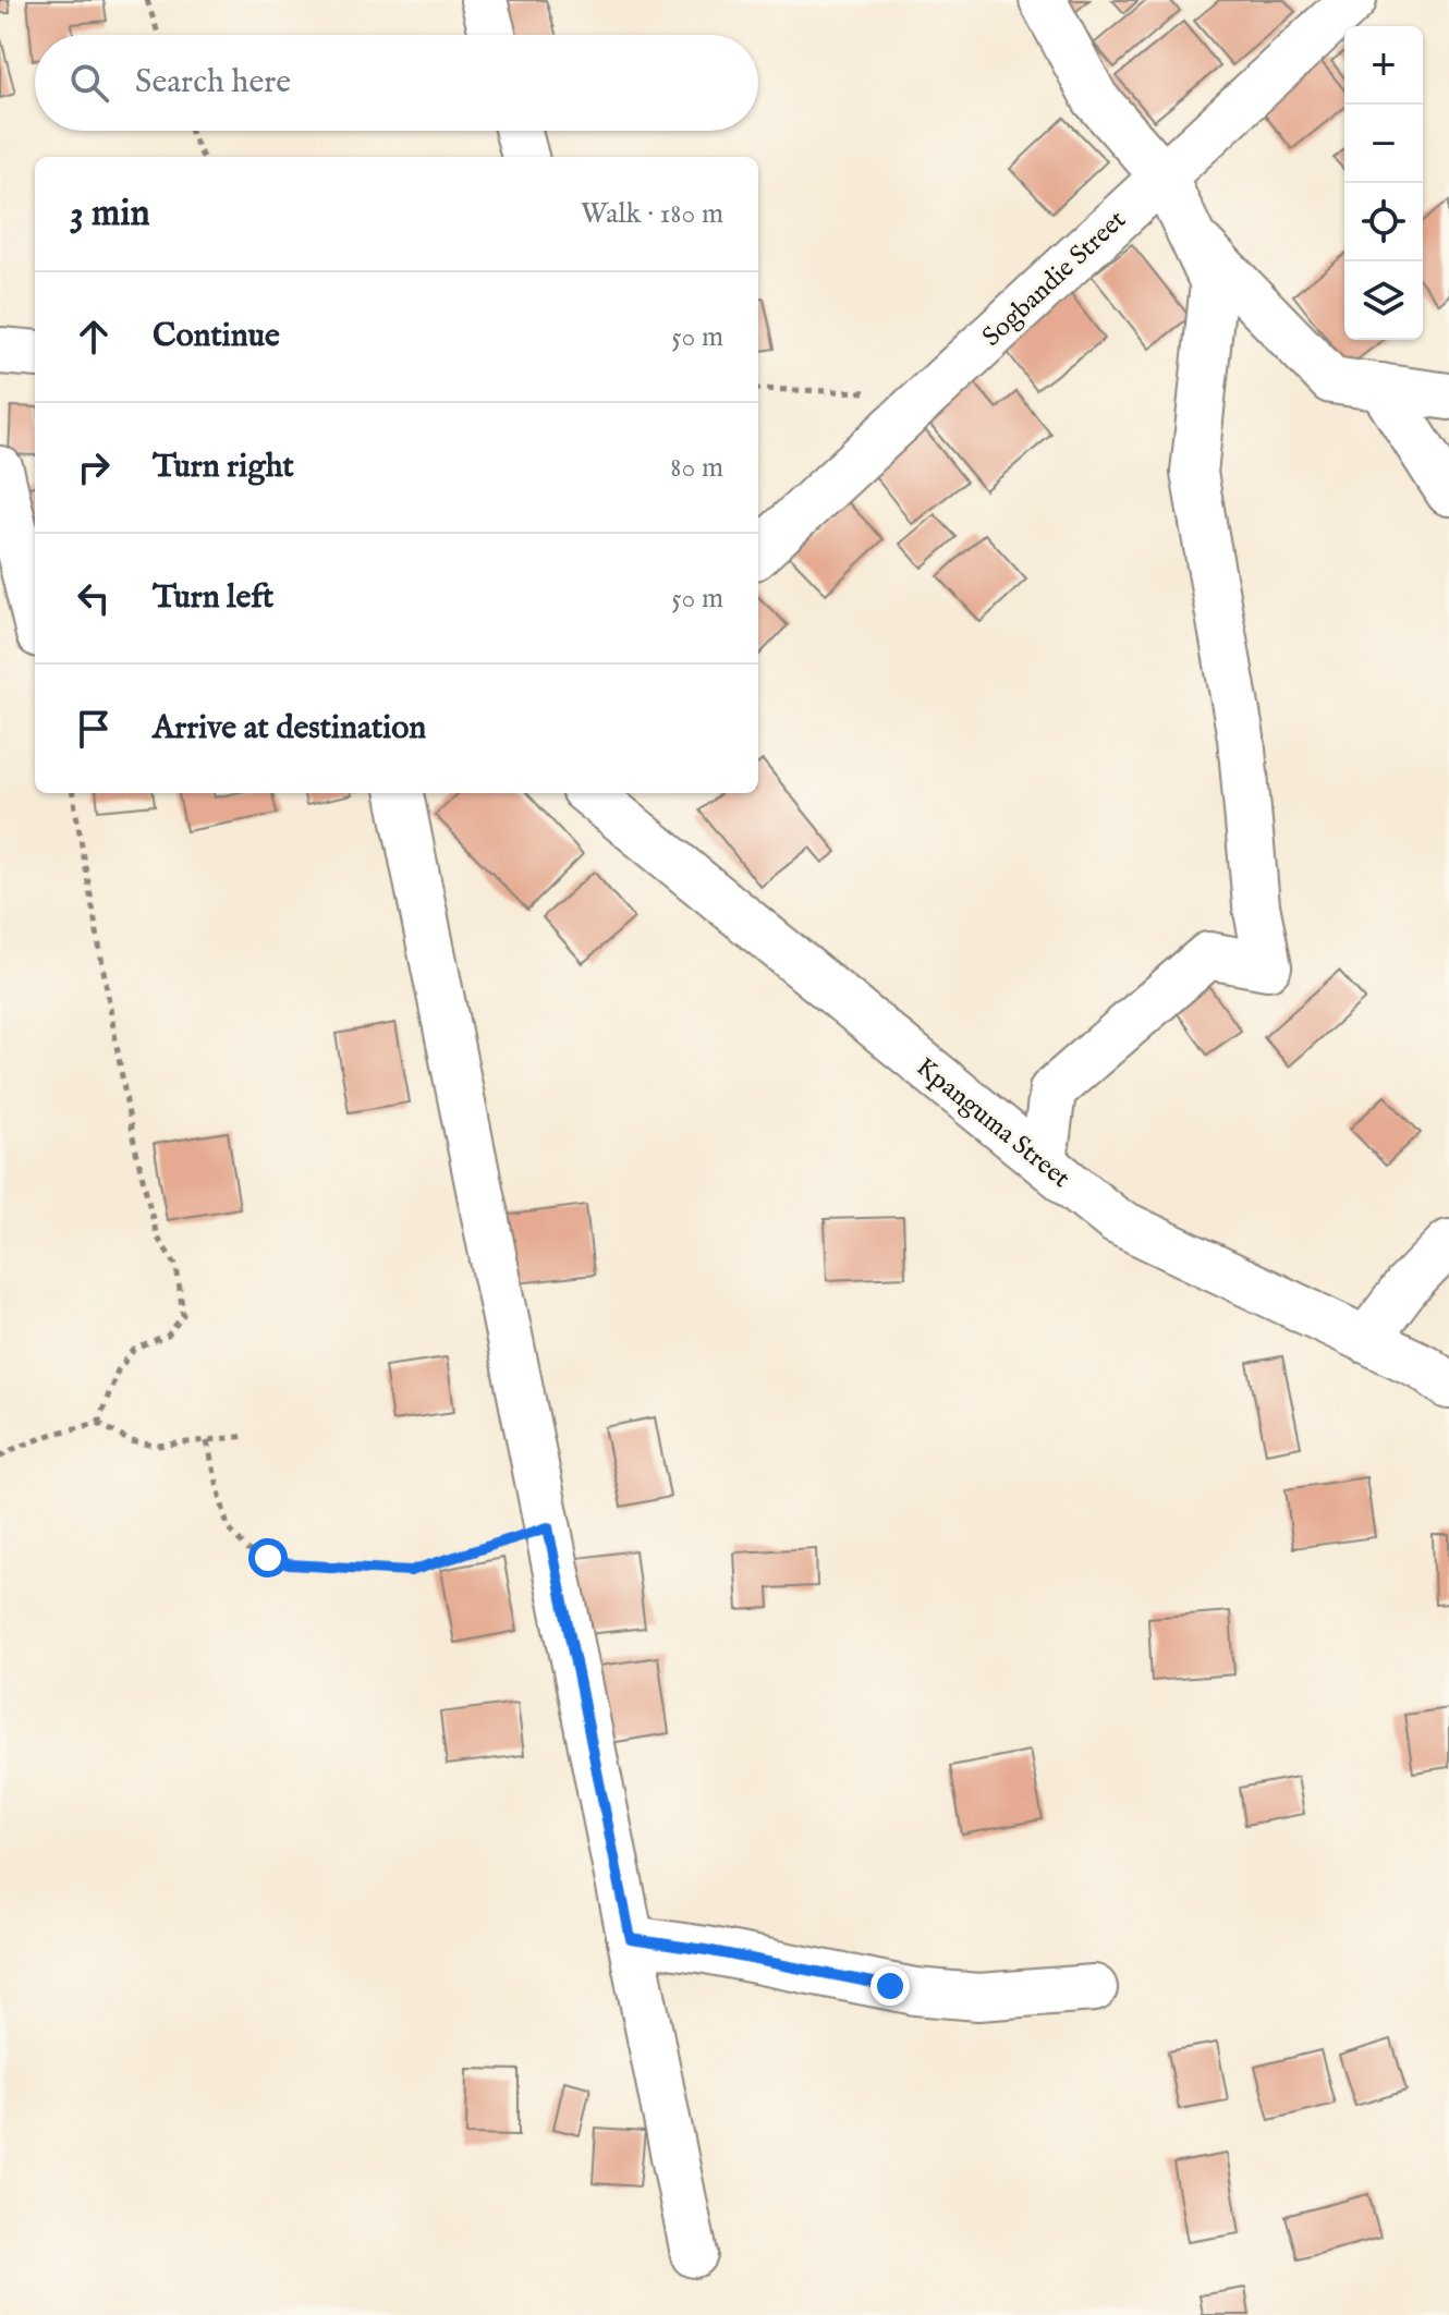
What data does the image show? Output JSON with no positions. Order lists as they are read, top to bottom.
{
  "streets": {
    "street": ["Sogbandie Street", "Kpanguma Street"]
  },
  "page": {
    "map_buttons": ["+", "−"],
    "search": "Search here",
    "heading": ["3 min", "Walk · 180 m"],
    "list": [
      ["Continue", "50 m"],
      ["Turn right", "80 m"],
      ["Turn left", "50 m"],
      "Arrive at destination"
    ]
  }
}
